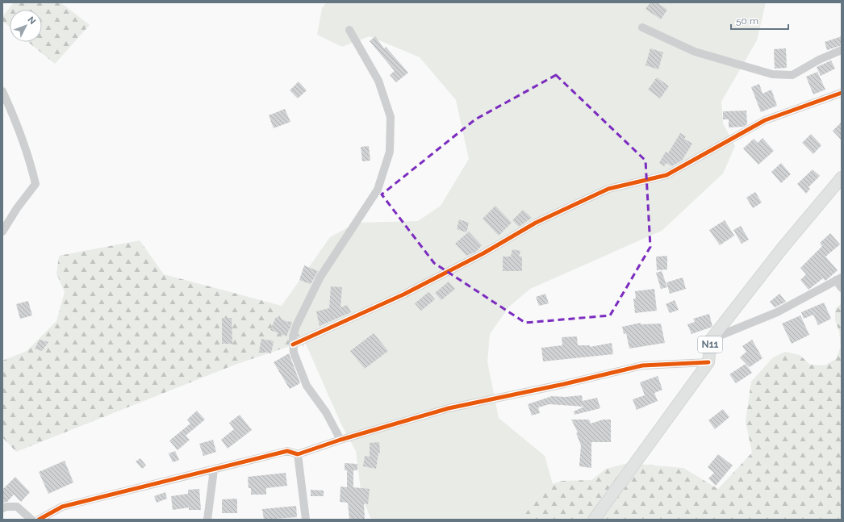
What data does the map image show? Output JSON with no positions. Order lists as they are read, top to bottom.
{
  "streets": {
    "highway": ["N11"]
  },
  "scale_bar": "50 m",
  "north": "top right"
}
